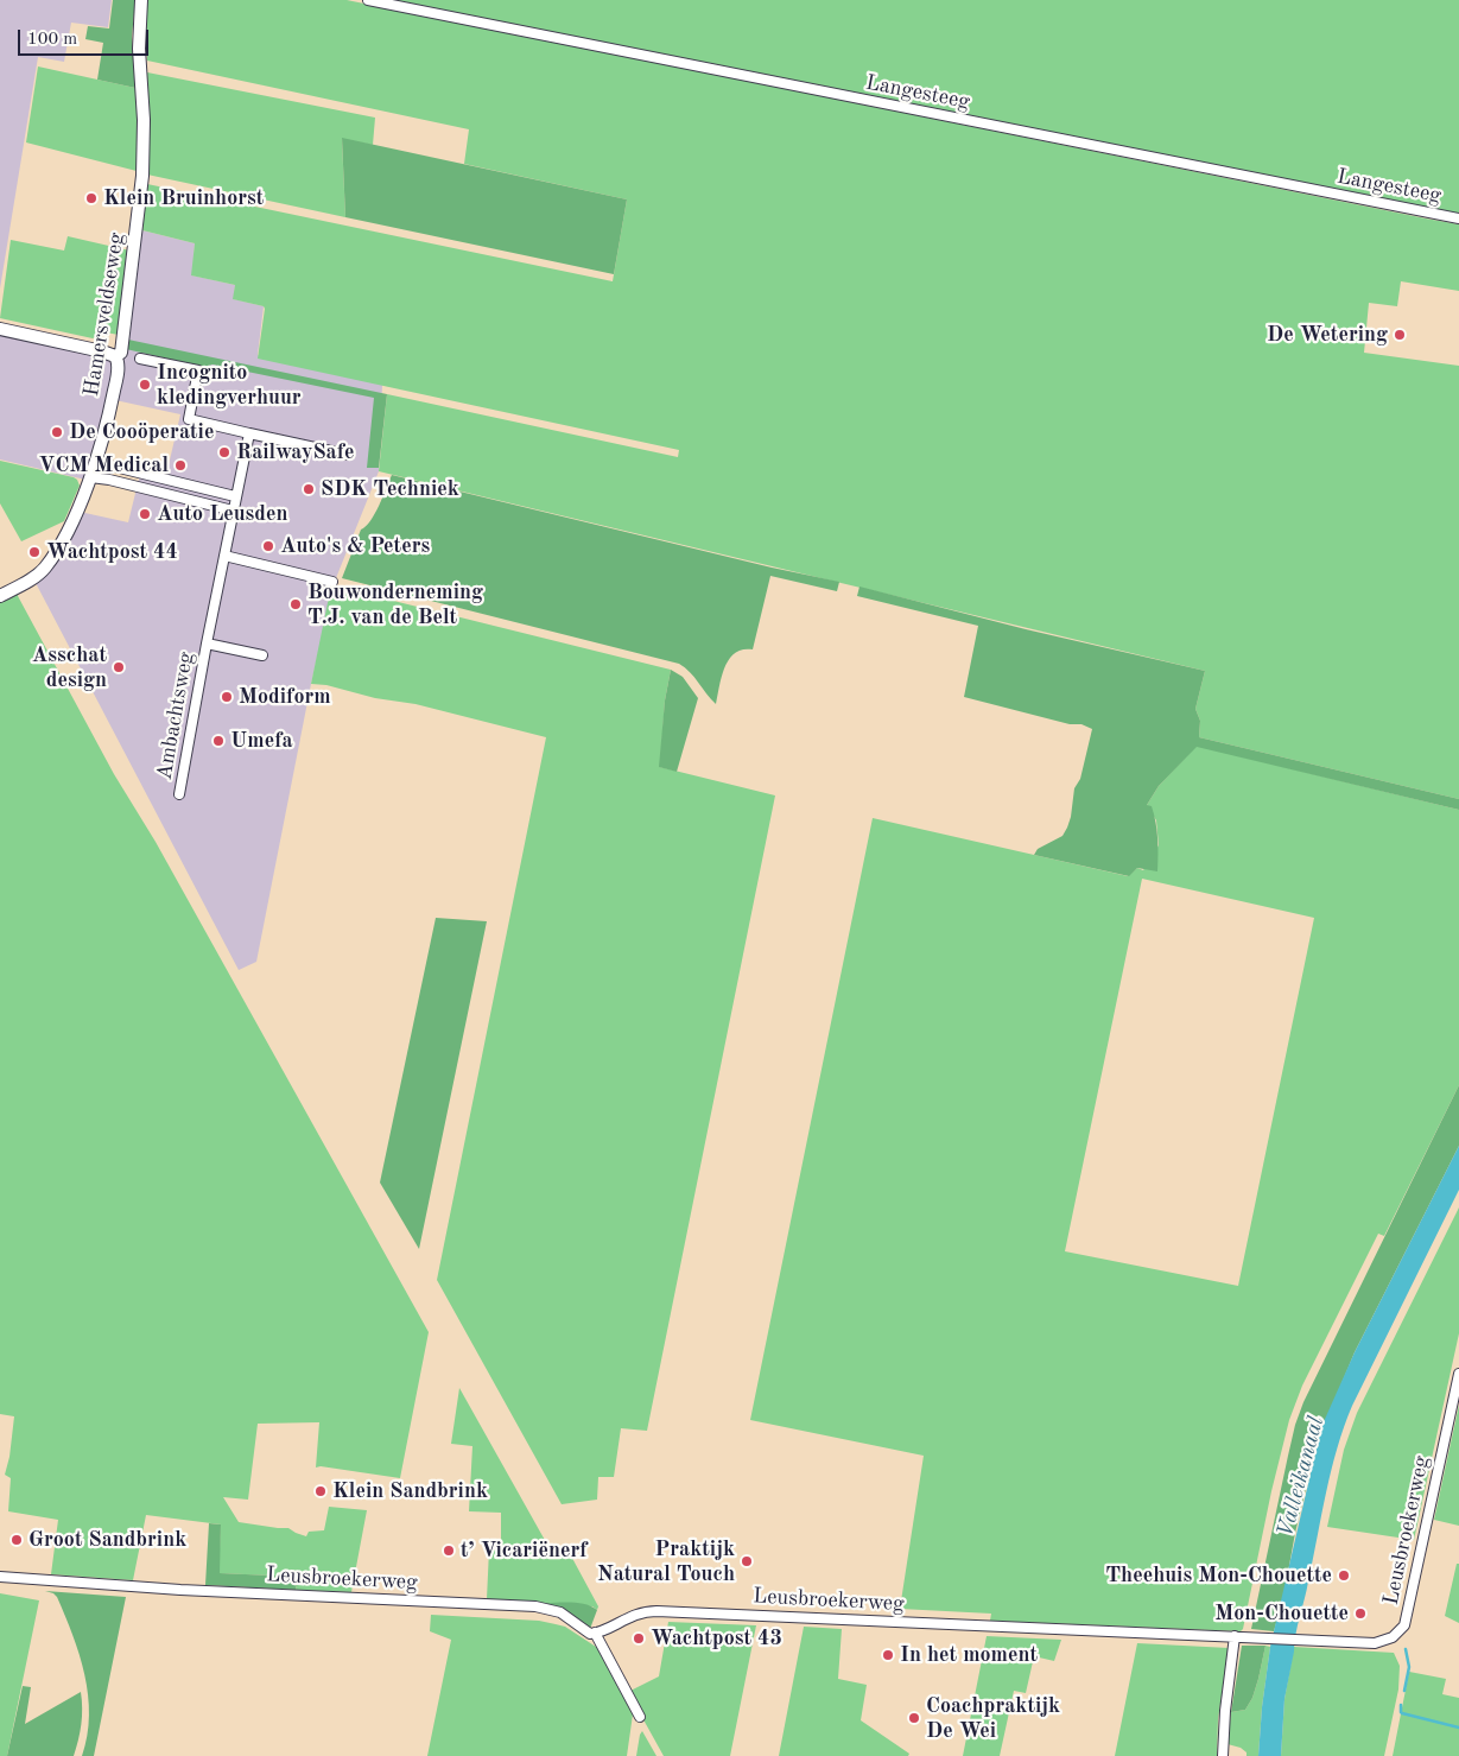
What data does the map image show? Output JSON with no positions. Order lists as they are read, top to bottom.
{
  "streets": {
    "street": [
      "Langesteeg",
      "Hamersveldseweg",
      "Ambachtsweg",
      "Leusbroekerweg"
    ]
  },
  "water": ["Valleikanaal"],
  "places": [
    "Klein Bruinhorst",
    "De Wetering",
    "Incognito kledingverhuur",
    "De Cooöperatie",
    "RailwaySafe",
    "VCM Medical",
    "SDK Techniek",
    "Auto Leusden",
    "Auto's & Peters",
    "Wachtpost 44",
    "Bouwonderneming T.J. van de Belt",
    "Asschat design",
    "Modiform",
    "Umefa",
    "Klein Sandbrink",
    "Groot Sandbrink",
    "t’ Vicariënerf",
    "Praktijk Natural Touch",
    "Theehuis Mon-Chouette",
    "Mon-Chouette",
    "Wachtpost 43",
    "In het moment",
    "Coachpraktijk De Wei"
  ],
  "scale_bar": "100 m"
}
